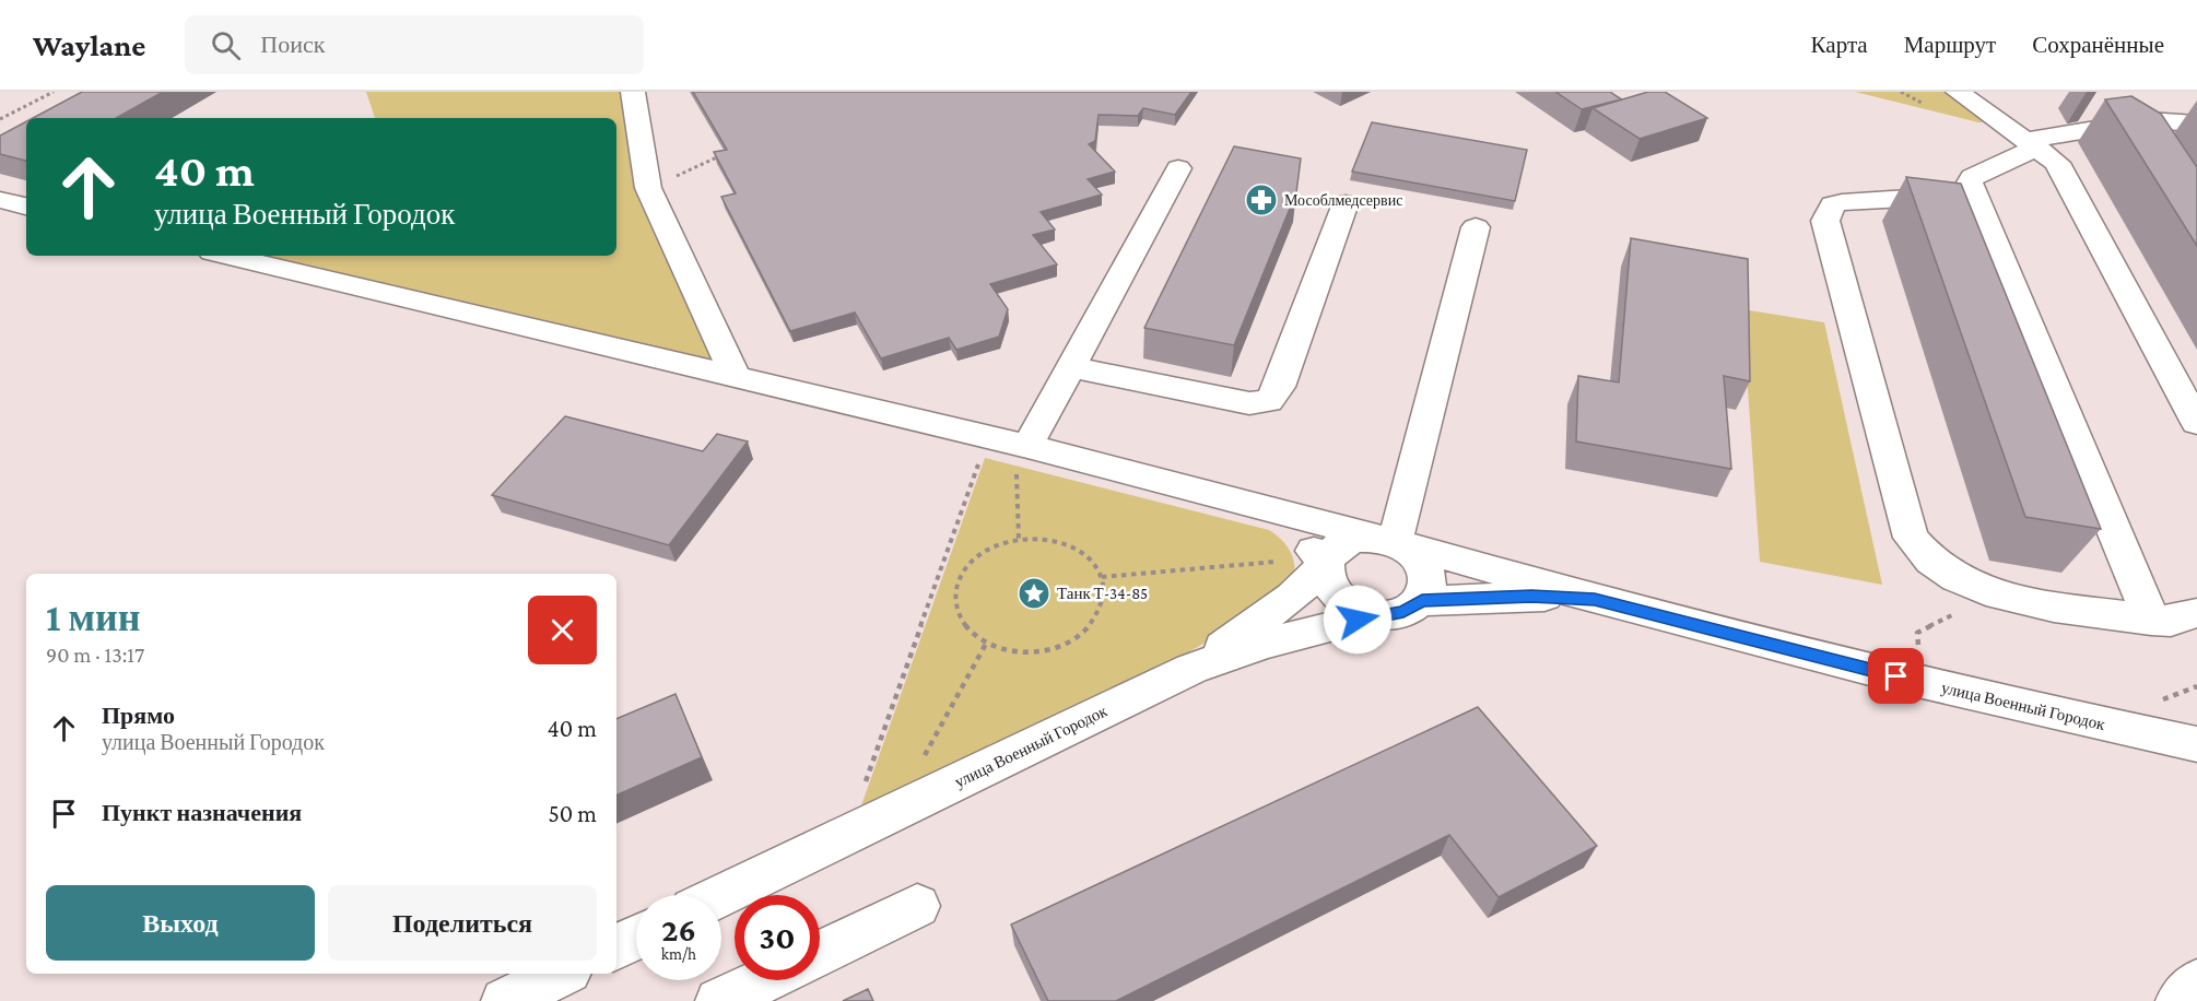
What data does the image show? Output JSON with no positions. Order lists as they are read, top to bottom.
{
  "streets": {
    "street": ["улица Военный Городок"]
  },
  "places": {
    "pharmacy": ["Мособлмедсервис"],
    "place": ["Танк Т-34-85"]
  },
  "page": {
    "header": "Waylane",
    "search": "Поиск",
    "nav": ["Карта", "Маршрут", "Сохранённые"],
    "turn": ["40 m", "улица Военный Городок"],
    "heading": ["1 мин", "90 m · 13:17"],
    "list": [
      {
        "name": "Прямо",
        "note": "улица Военный Городок",
        "value": "40 m"
      },
      {
        "name": "Пункт назначения",
        "value": "50 m"
      }
    ],
    "buttons": ["Выход", "Поделиться"],
    "speed": "26 km/h",
    "limit": "30"
  }
}
